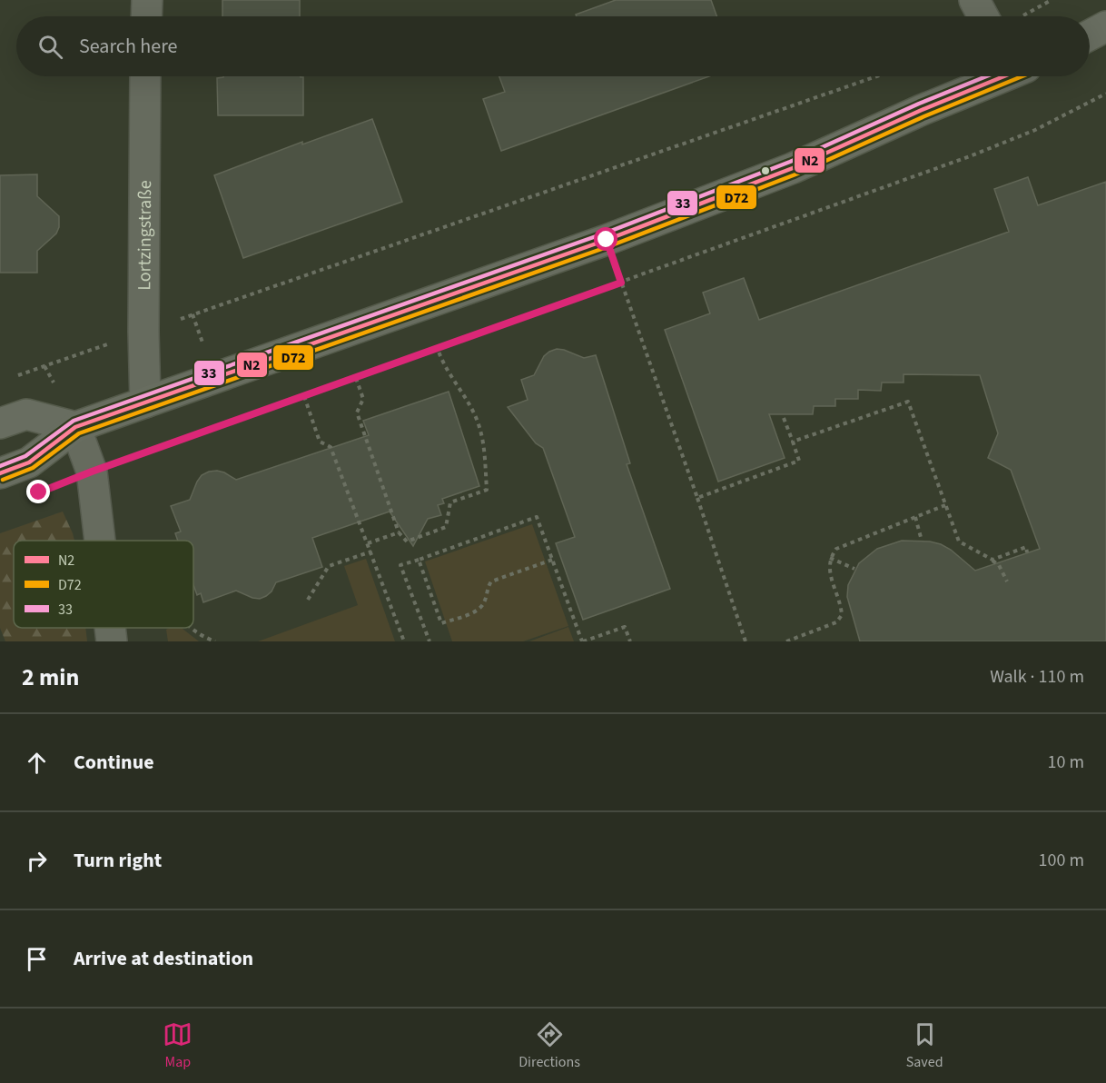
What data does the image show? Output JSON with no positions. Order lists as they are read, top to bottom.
{
  "streets": {
    "street": ["Lortzingstraße"]
  },
  "lines": ["transit line N2", "transit line D72", "transit line 33"],
  "legend": ["N2", "D72", "33"],
  "page": {
    "search": "Search here",
    "heading": ["2 min", "Walk · 110 m"],
    "list": [
      ["Continue", "10 m"],
      ["Turn right", "100 m"],
      "Arrive at destination"
    ],
    "nav": ["Map", "Directions", "Saved"]
  }
}
